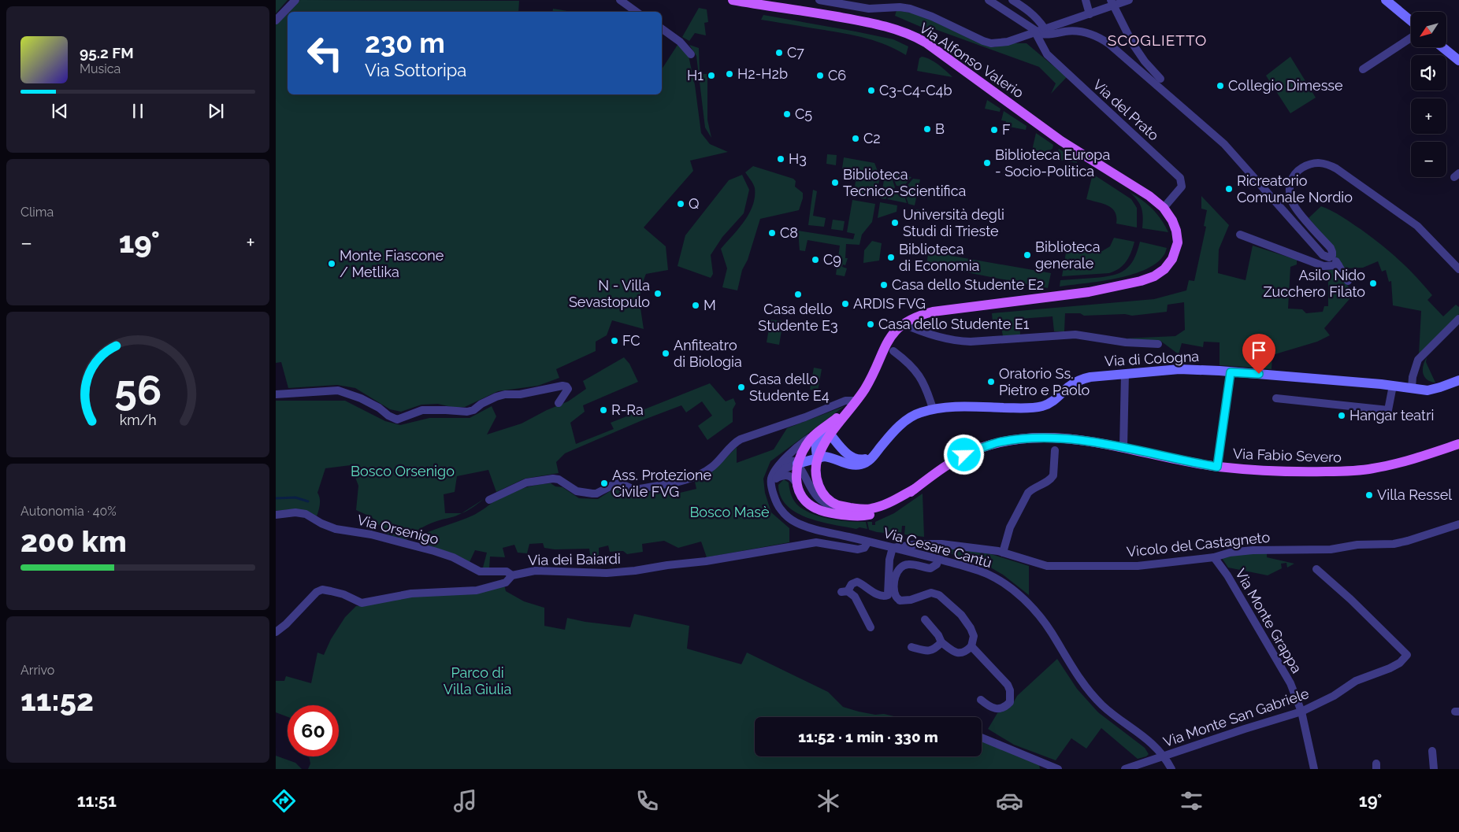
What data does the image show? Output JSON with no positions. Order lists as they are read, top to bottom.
{
  "streets": {
    "main road": ["Via Alfonso Valerio", "Via di Cologna", "Via Fabio Severo"],
    "street": [
      "Via del Prato",
      "Via Orsenigo",
      "Vicolo del Castagneto",
      "Via Cesare Cantù",
      "Via dei Baiardi",
      "Via Monte Grappa",
      "Via Monte San Gabriele"
    ]
  },
  "crossings": [
    ["Via Alfonso Valerio", "Via del Prato"],
    ["Via Alfonso Valerio", "Via Fabio Severo"],
    ["Via del Prato", "Via Fabio Severo"],
    ["Via di Cologna", "Via Fabio Severo"],
    ["Via Orsenigo", "Via dei Baiardi"],
    ["Vicolo del Castagneto", "Via Cesare Cantù"],
    ["Vicolo del Castagneto", "Via Monte Grappa"],
    ["Via Cesare Cantù", "Via dei Baiardi"],
    ["Via Cesare Cantù", "Via Monte San Gabriele"],
    ["Via Monte Grappa", "Via Monte San Gabriele"]
  ],
  "districts": ["SCOGLIETTO"],
  "parks": ["Bosco Orsenigo", "Bosco Masè", "Parco di Villa Giulia"],
  "places": [
    "C7",
    "H2-H2b",
    "H1",
    "C6",
    "Collegio Dimesse",
    "C3-C4-C4b",
    "C5",
    "B",
    "F",
    "C2",
    "H3",
    "Biblioteca Europa - Socio-Politica",
    "Biblioteca Tecnico-Scientifica",
    "Ricreatorio Comunale Nordio",
    "Q",
    "Università degli Studi di Trieste",
    "C8",
    "Biblioteca generale",
    "Biblioteca di Economia",
    "C9",
    "Monte Fiascone / Metlika",
    "Asilo Nido Zucchero Filato",
    "Casa dello Studente E2",
    "N - Villa Sevastopulo",
    "Casa dello Studente E3",
    "ARDIS FVG",
    "M",
    "Casa dello Studente E1",
    "FC",
    "Anfiteatro di Biologia",
    "Oratorio Ss. Pietro e Paolo",
    "Casa dello Studente E4",
    "R-Ra",
    "Hangar teatri",
    "Ass. Protezione Civile FVG",
    "Villa Ressel"
  ],
  "north": "bottom left",
  "page": {
    "map_buttons": ["+", "−"],
    "turn": ["230 m", "Via Sottoripa"],
    "song": ["95.2 FM", "Musica"],
    "tile": [
      "Clima",
      ["Autonomia · 40%", "200 km"],
      ["Arrivo", "11:52"]
    ],
    "heat": ["−", "19°", "+"],
    "limit": "60",
    "trip": "11:52 · 1 min · 330 m",
    "tabs": ["11:51", "19°"],
    "gauge": ["56", "km/h"]
  }
}
